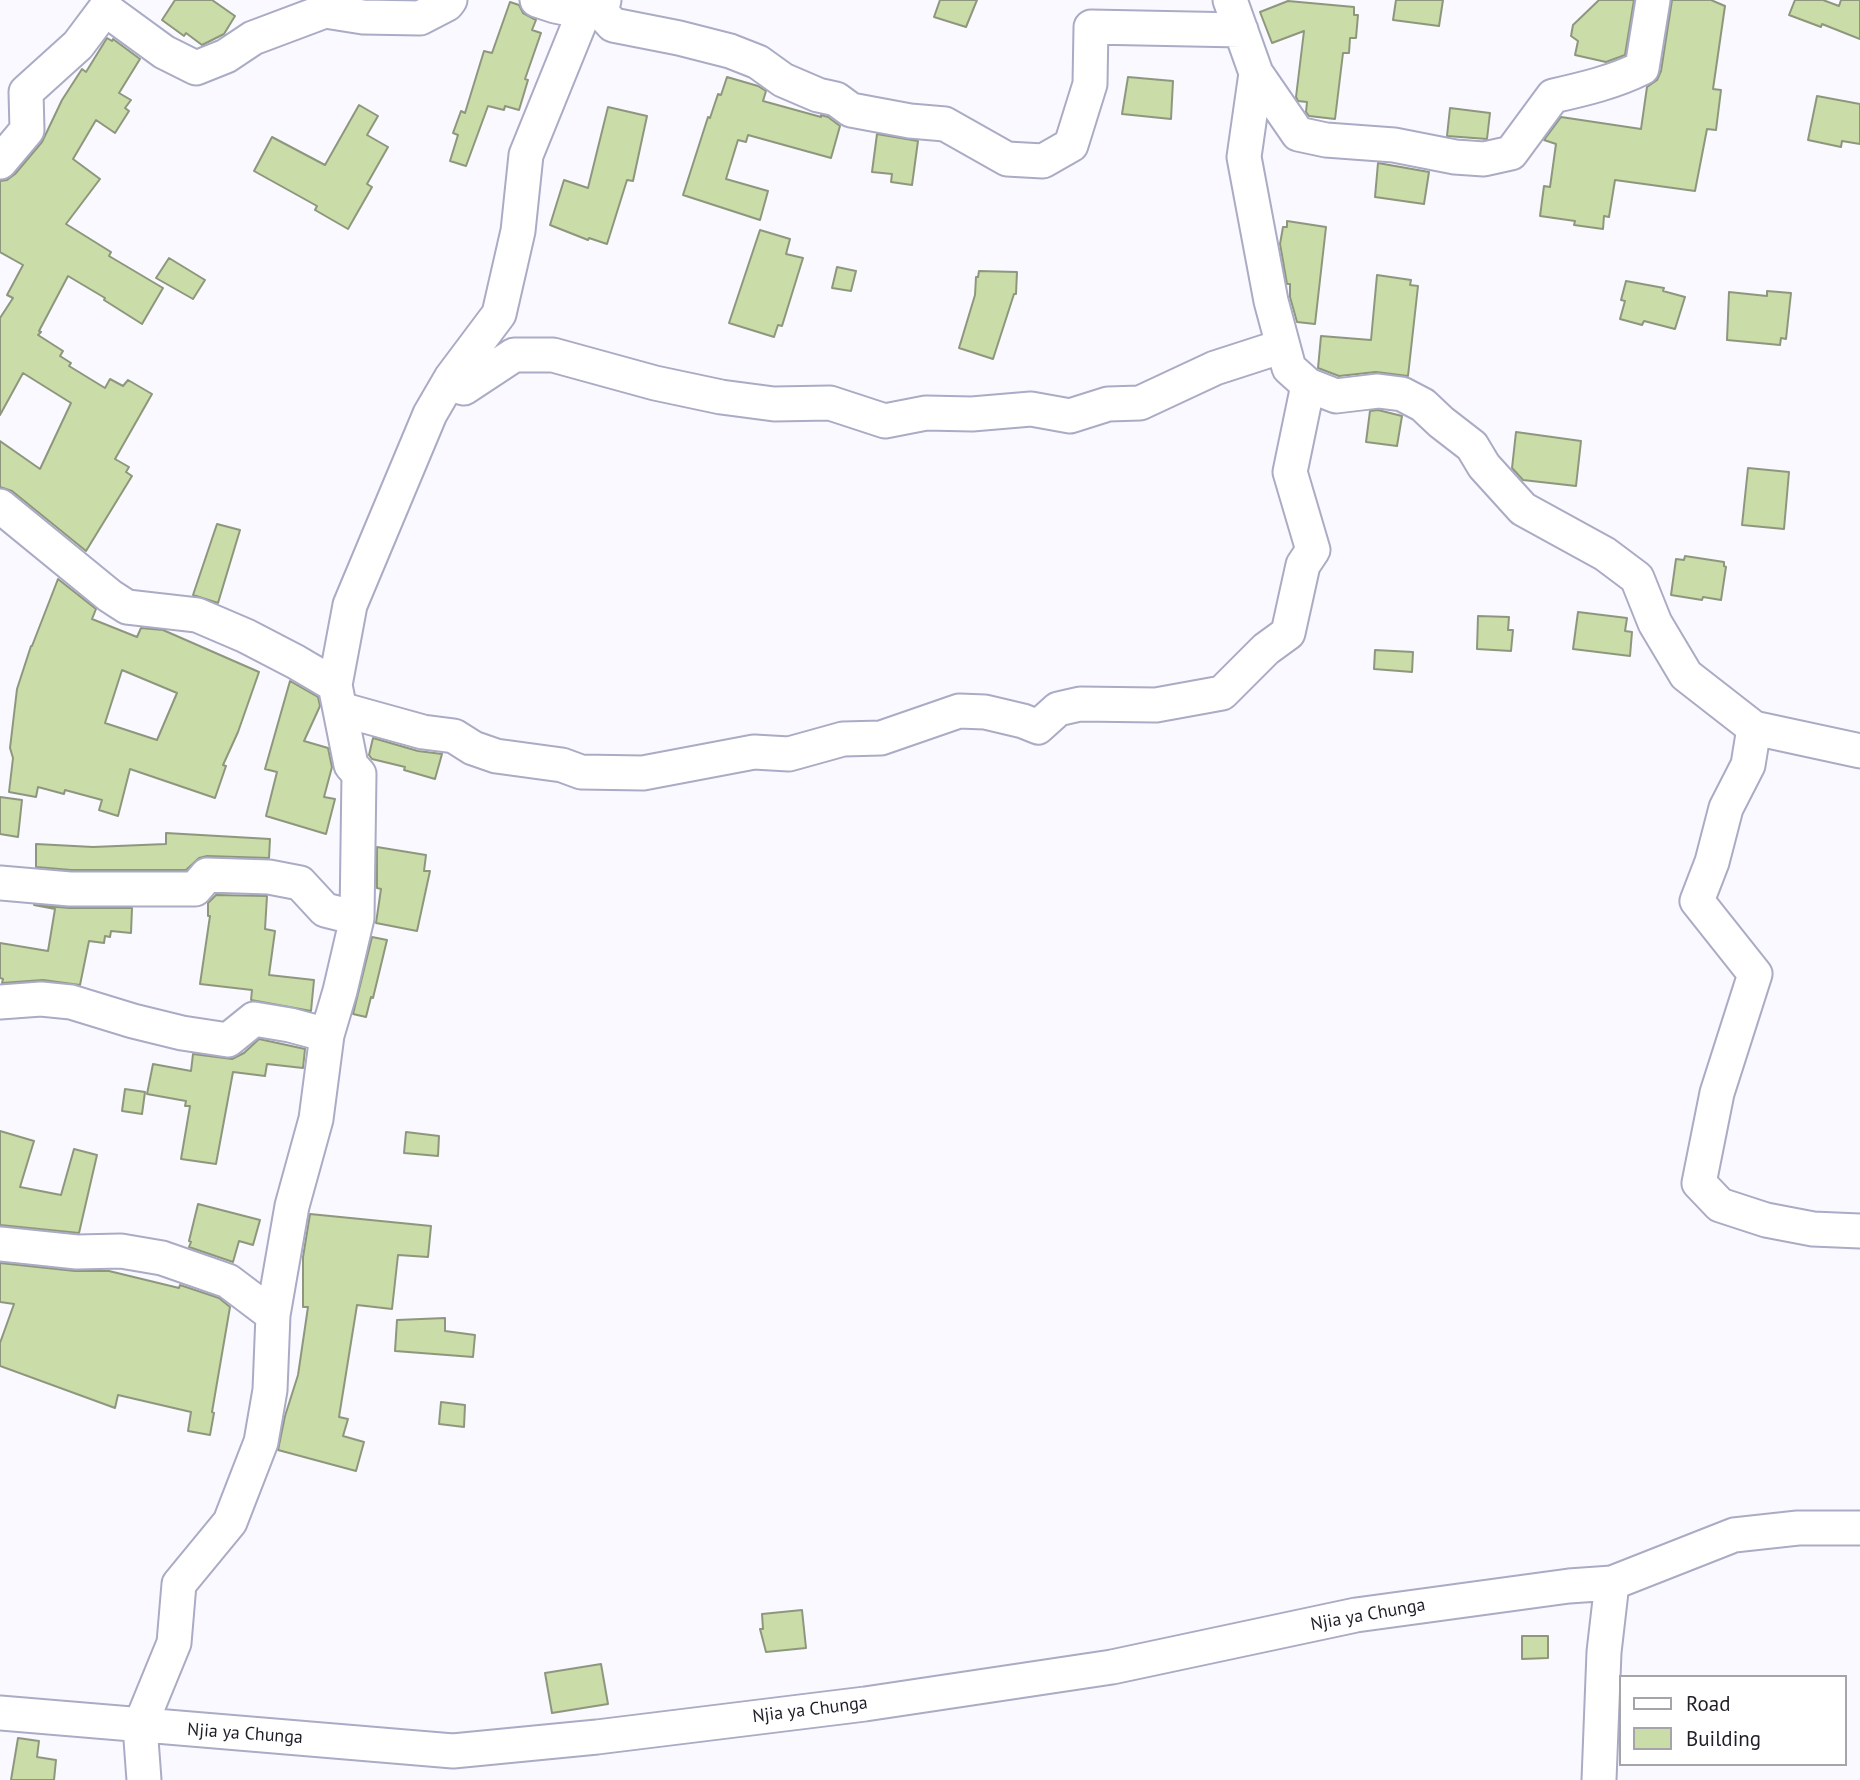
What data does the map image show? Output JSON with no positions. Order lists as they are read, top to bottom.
{
  "streets": {
    "street": ["Njia ya Chunga"]
  },
  "legend": ["Road", "Building"]
}
